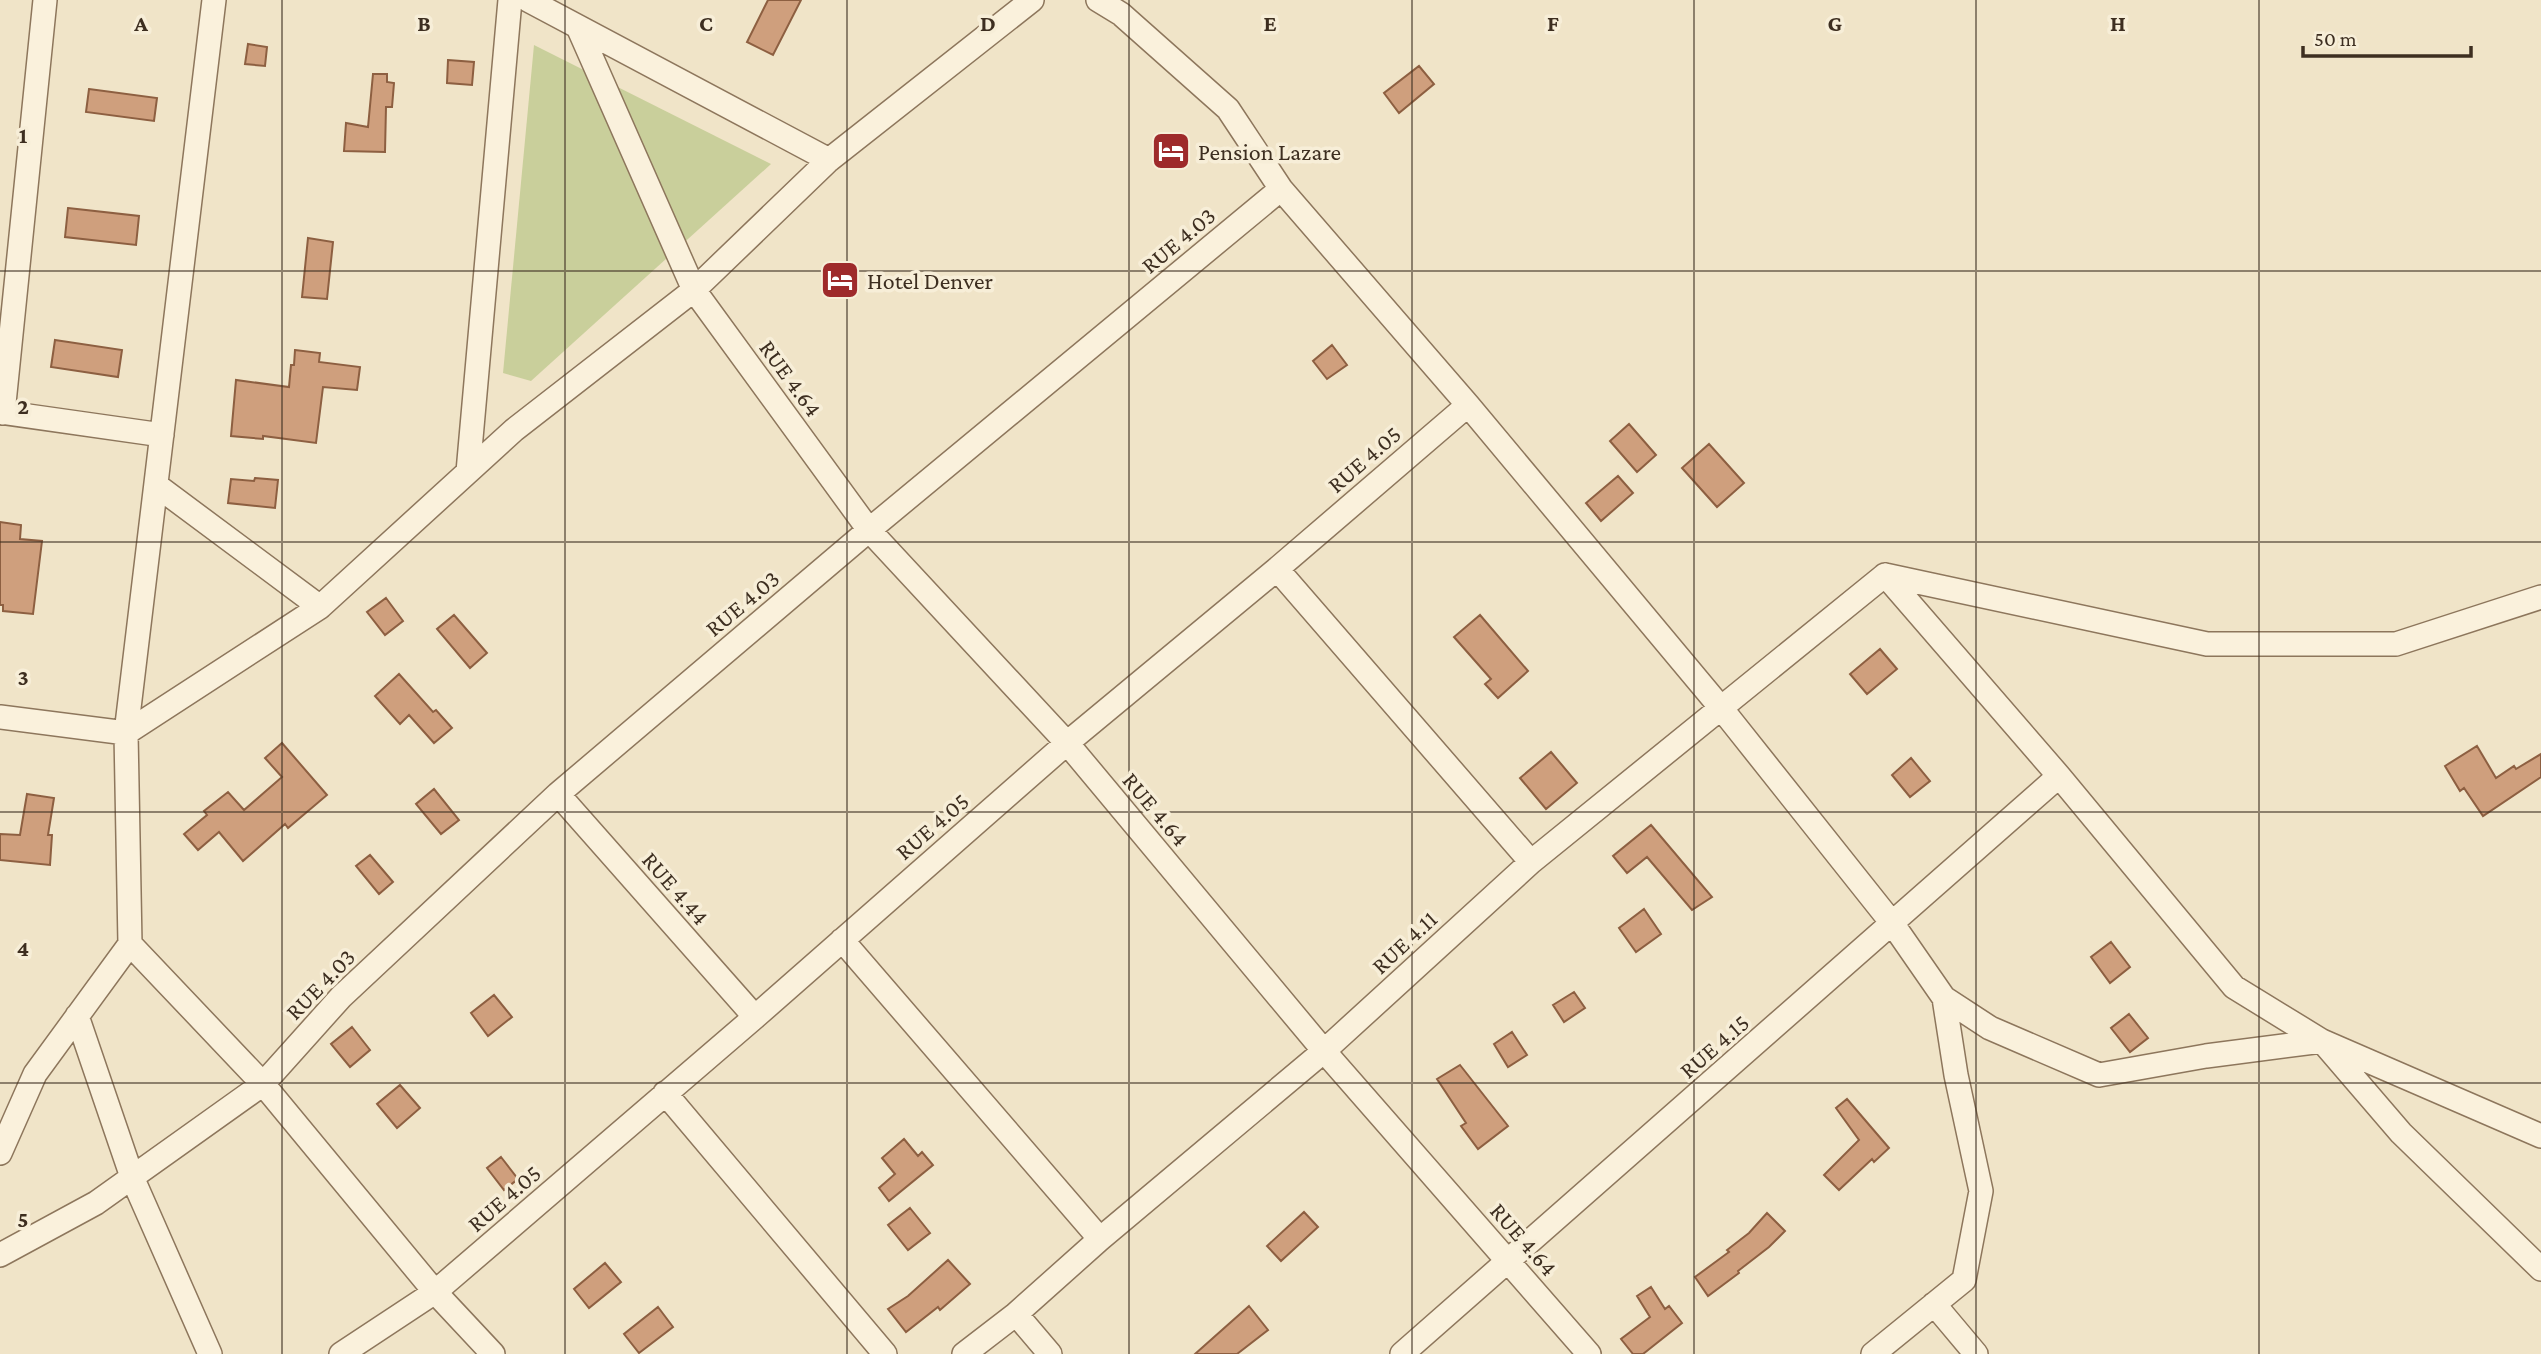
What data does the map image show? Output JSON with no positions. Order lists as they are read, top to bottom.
{
  "streets": {
    "street": [
      "RUE 4.03",
      "RUE 4.64",
      "RUE 4.05",
      "RUE 4.44",
      "RUE 4.11",
      "RUE 4.15"
    ]
  },
  "crossings": [
    ["RUE 4.03", "RUE 4.64"],
    ["RUE 4.03", "RUE 4.44"],
    ["RUE 4.64", "RUE 4.05"],
    ["RUE 4.64", "RUE 4.11"],
    ["RUE 4.64", "RUE 4.15"],
    ["RUE 4.05", "RUE 4.44"]
  ],
  "places": {
    "hotel": ["Pension Lazare", "Hotel Denver"]
  },
  "scale_bar": "50 m",
  "grid": {
    "columns": [
      "A",
      "B",
      "C",
      "D",
      "E",
      "F",
      "G",
      "H"
    ],
    "rows": [
      "1",
      "2",
      "3",
      "4",
      "5"
    ]
  }
}
